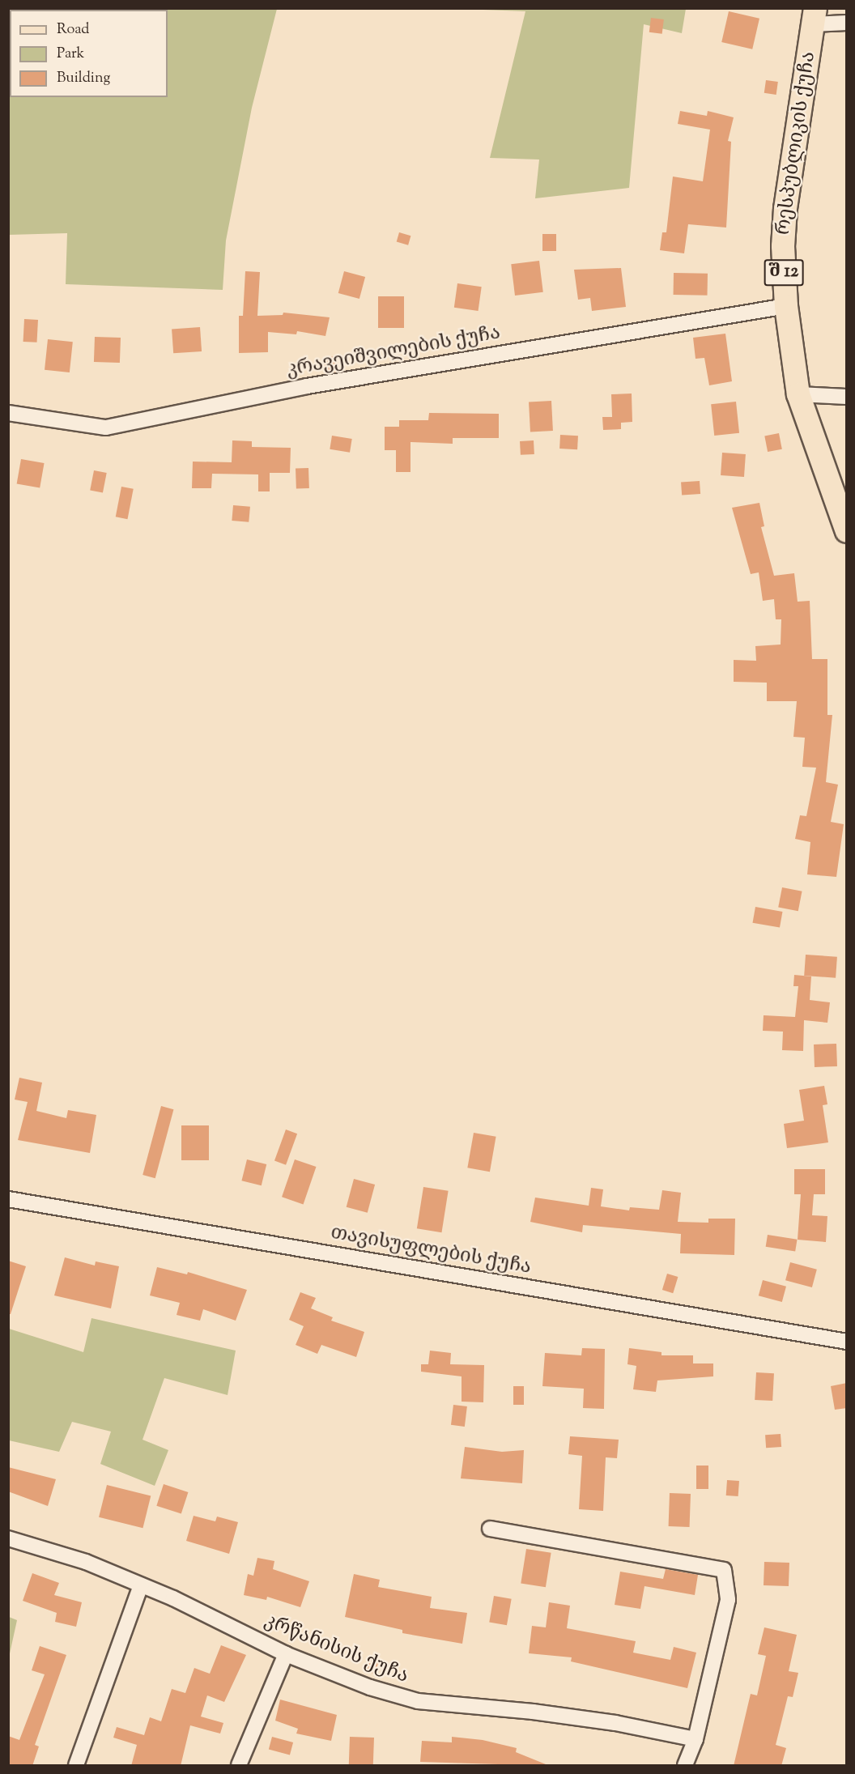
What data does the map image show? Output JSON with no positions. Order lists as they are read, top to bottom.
{
  "streets": {
    "main road": ["რესპუბლიკის ქუჩა", "შ 12"],
    "street": ["კრავეიშვილების ქუჩა", "თავისუფლების ქუჩა", "კრწანისის ქუჩა"]
  },
  "crossings": [
    ["რესპუბლიკის ქუჩა", "კრავეიშვილების ქუჩა"]
  ],
  "legend": ["Road", "Park", "Building"]
}
